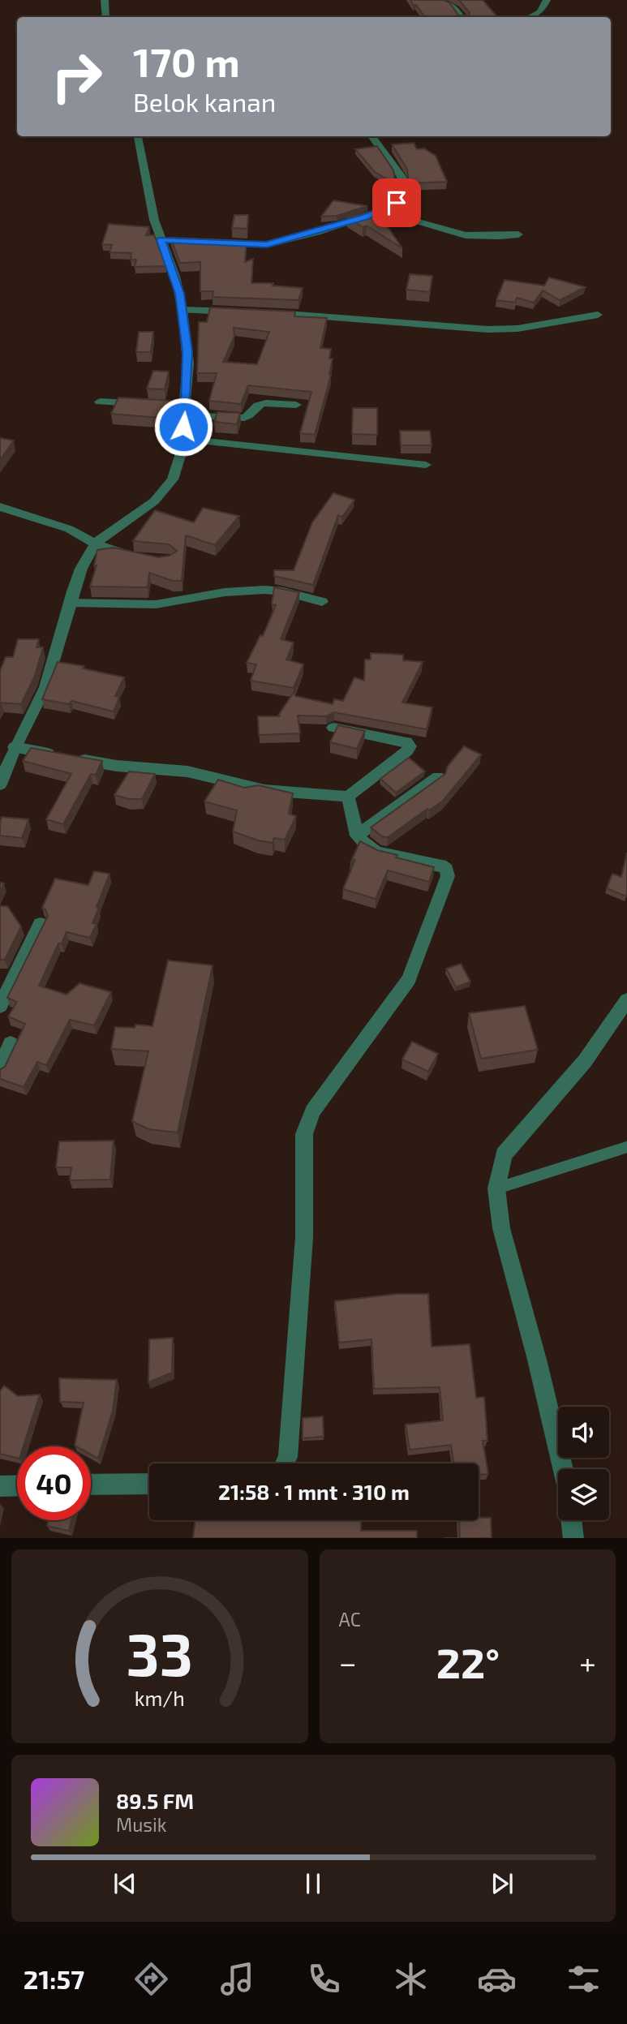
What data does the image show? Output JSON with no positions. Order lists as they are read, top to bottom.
{
  "page": {
    "turn": ["170 m", "Belok kanan"],
    "limit": "40",
    "trip": "21:58 · 1 mnt · 310 m",
    "tile": "AC",
    "heat": ["−", "22°", "+"],
    "song": ["89.5 FM", "Musik"],
    "tabs": "21:57",
    "gauge": ["33", "km/h"]
  }
}
